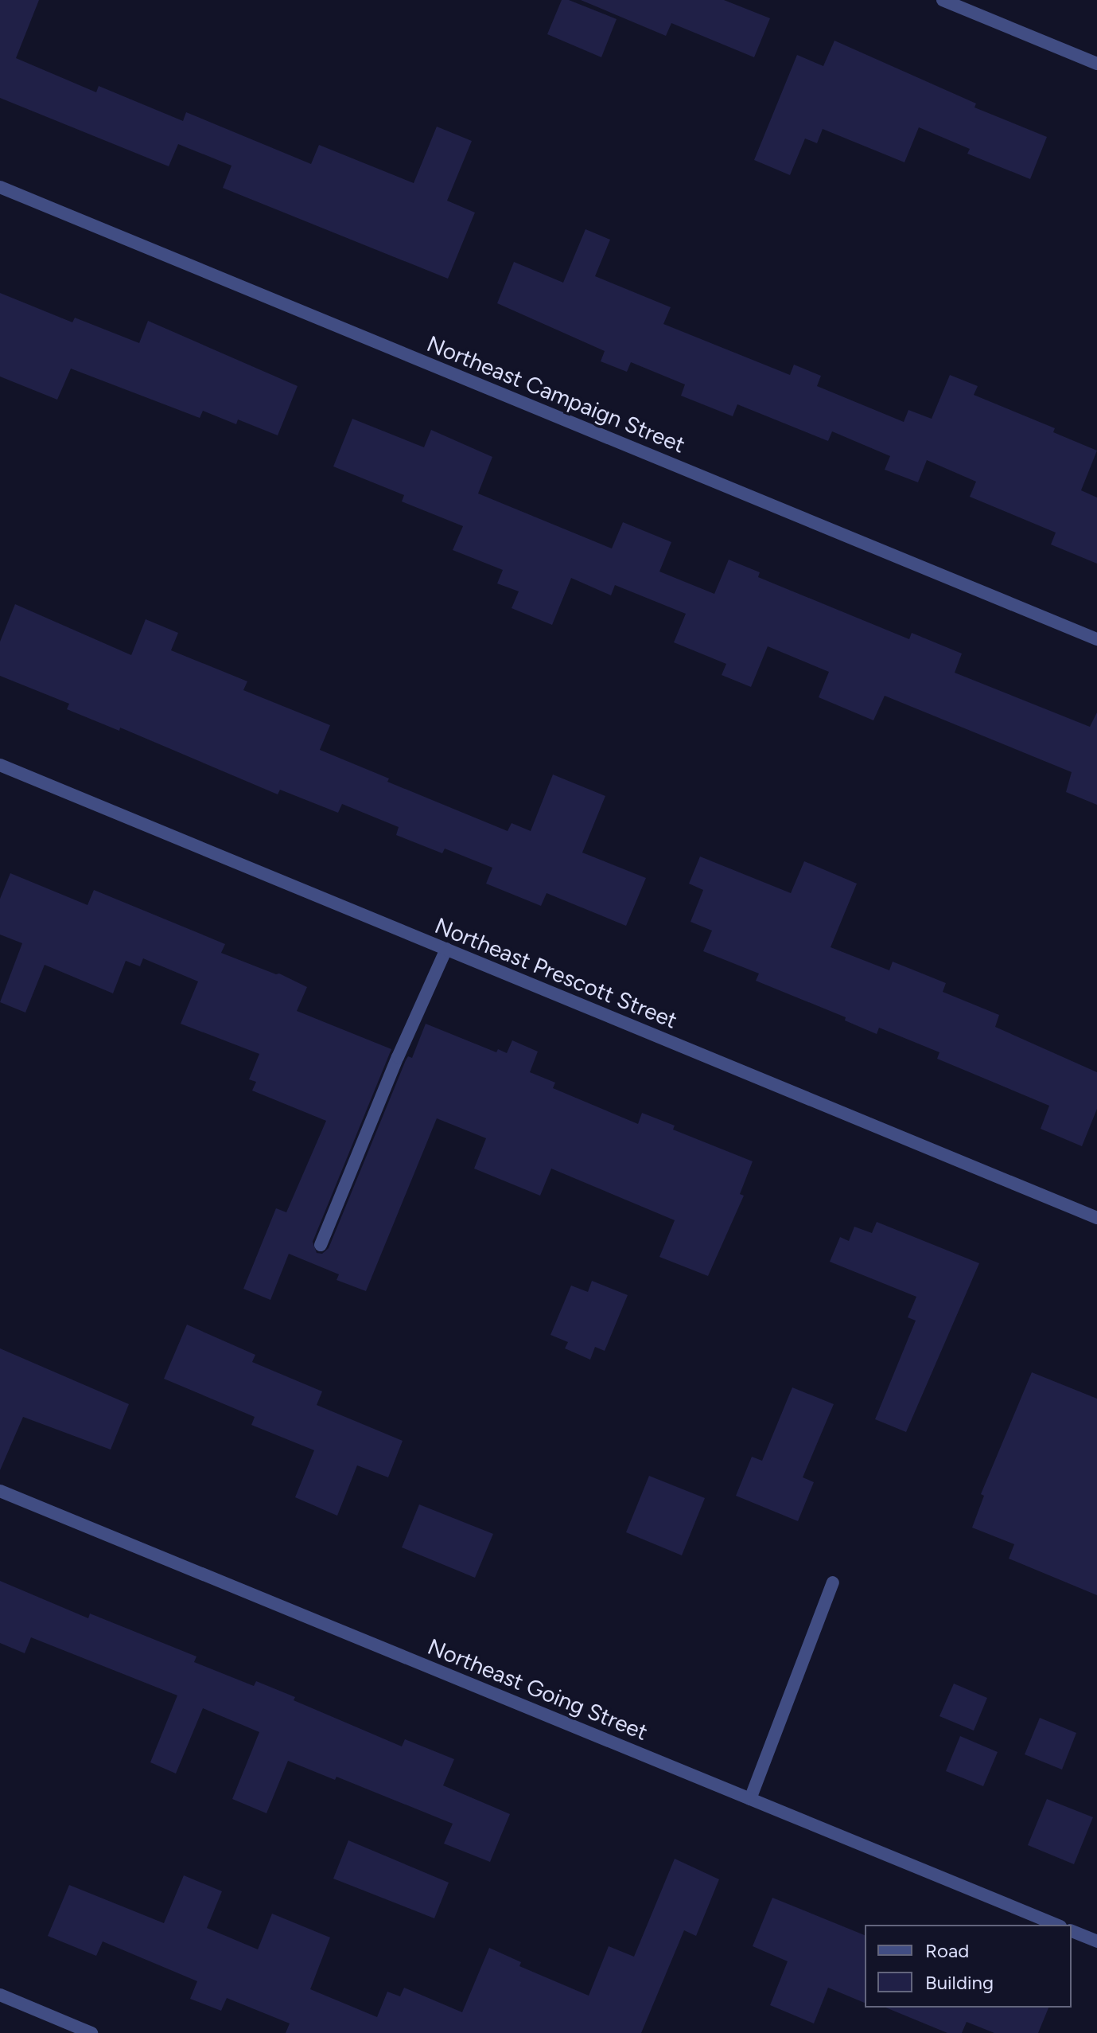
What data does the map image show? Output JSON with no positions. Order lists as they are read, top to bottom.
{
  "streets": {
    "street": ["Northeast Campaign Street", "Northeast Prescott Street", "Northeast Going Street"]
  },
  "legend": ["Road", "Building"]
}
